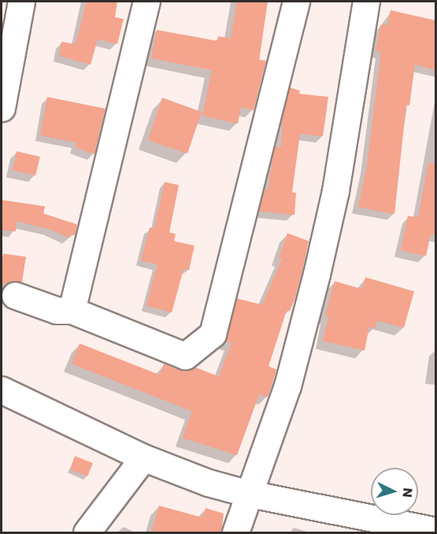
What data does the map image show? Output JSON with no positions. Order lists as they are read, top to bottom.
{
  "north": "right"
}
